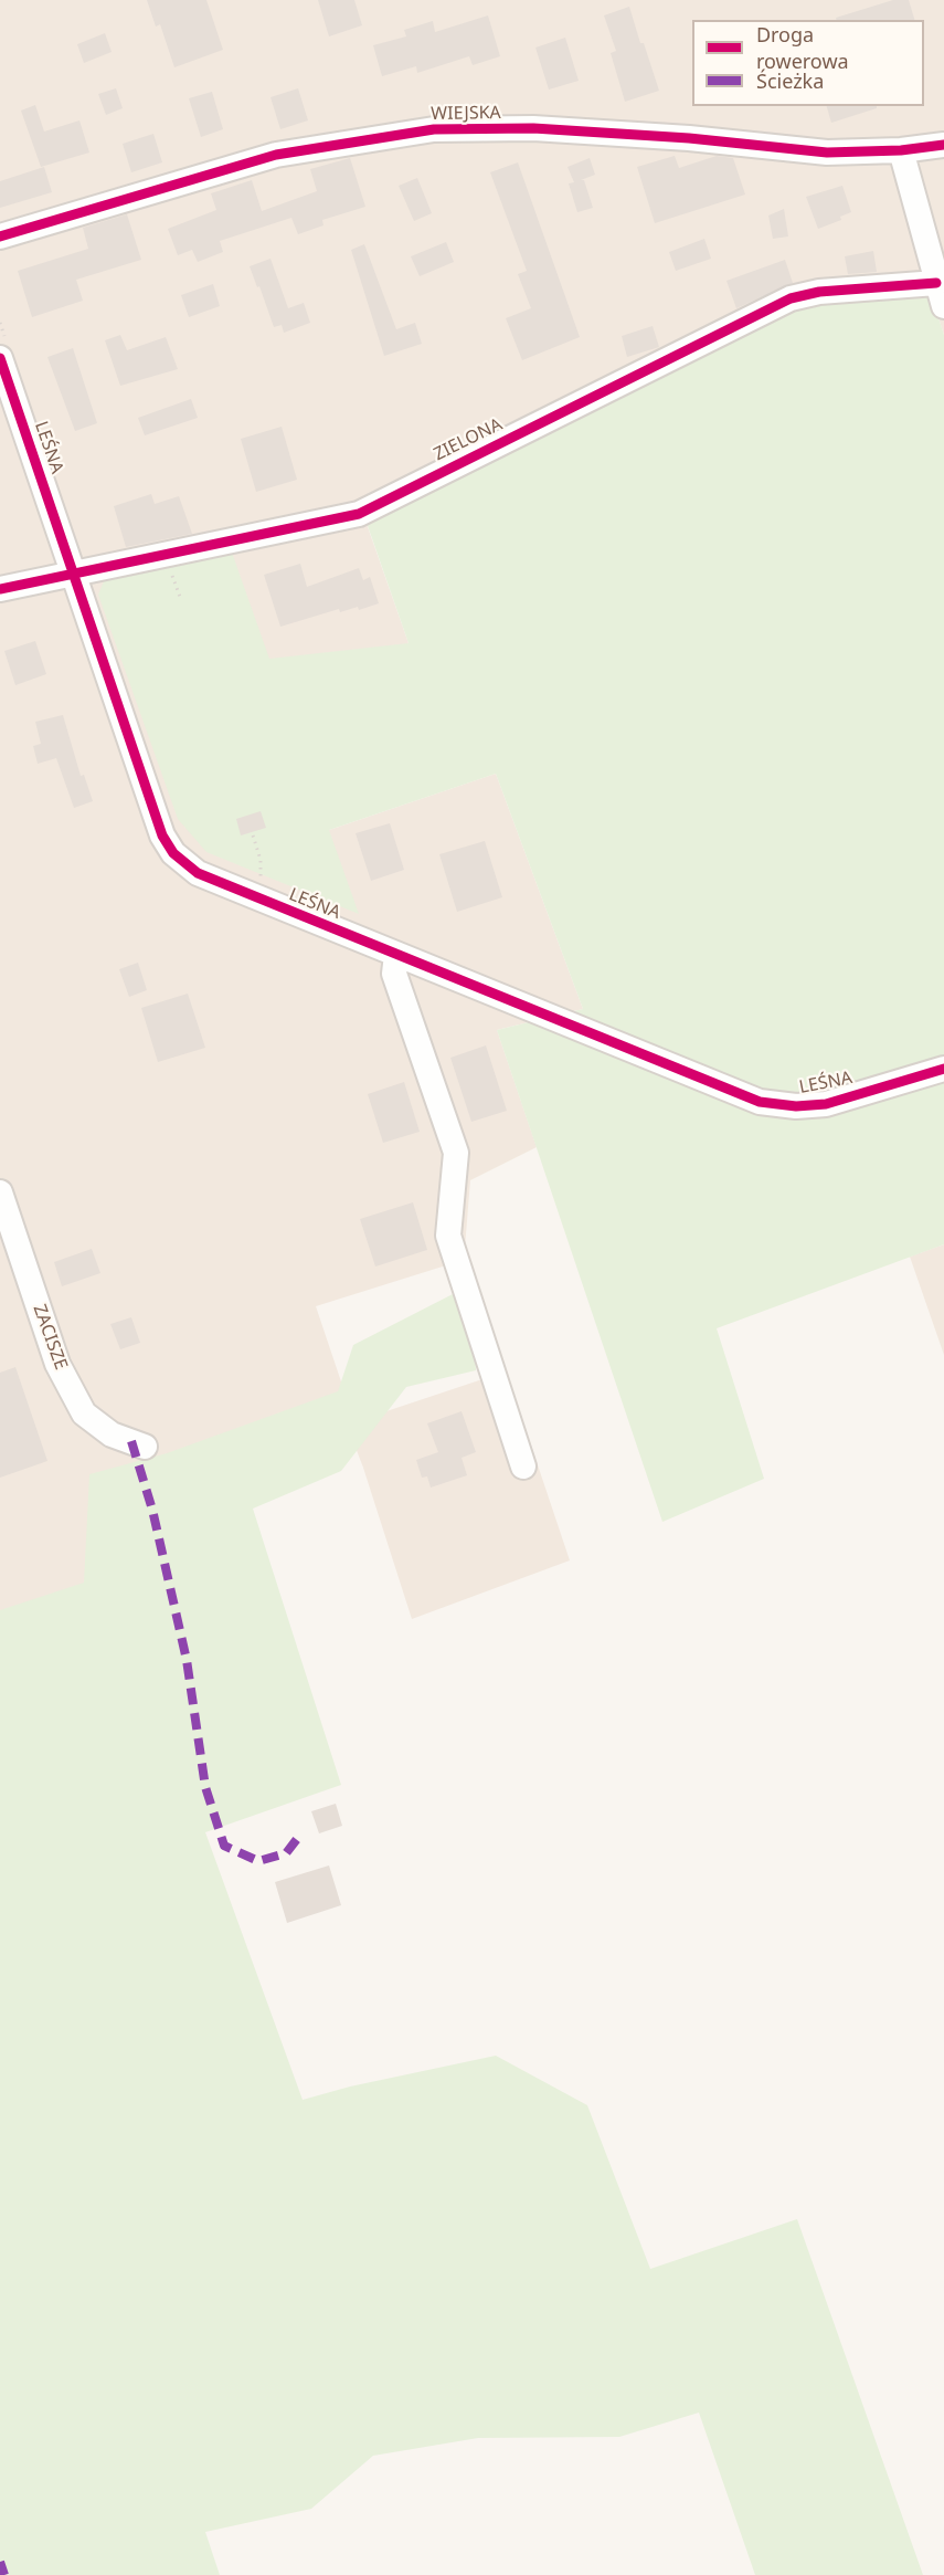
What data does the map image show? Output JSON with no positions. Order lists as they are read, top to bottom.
{
  "streets": {
    "street": [
      "WIEJSKA",
      "ZIELONA",
      "LEŚNA",
      "ZACISZE"
    ]
  },
  "crossings": [
    ["ZIELONA", "LEŚNA"]
  ],
  "legend": ["Droga rowerowa", "Ścieżka"]
}
